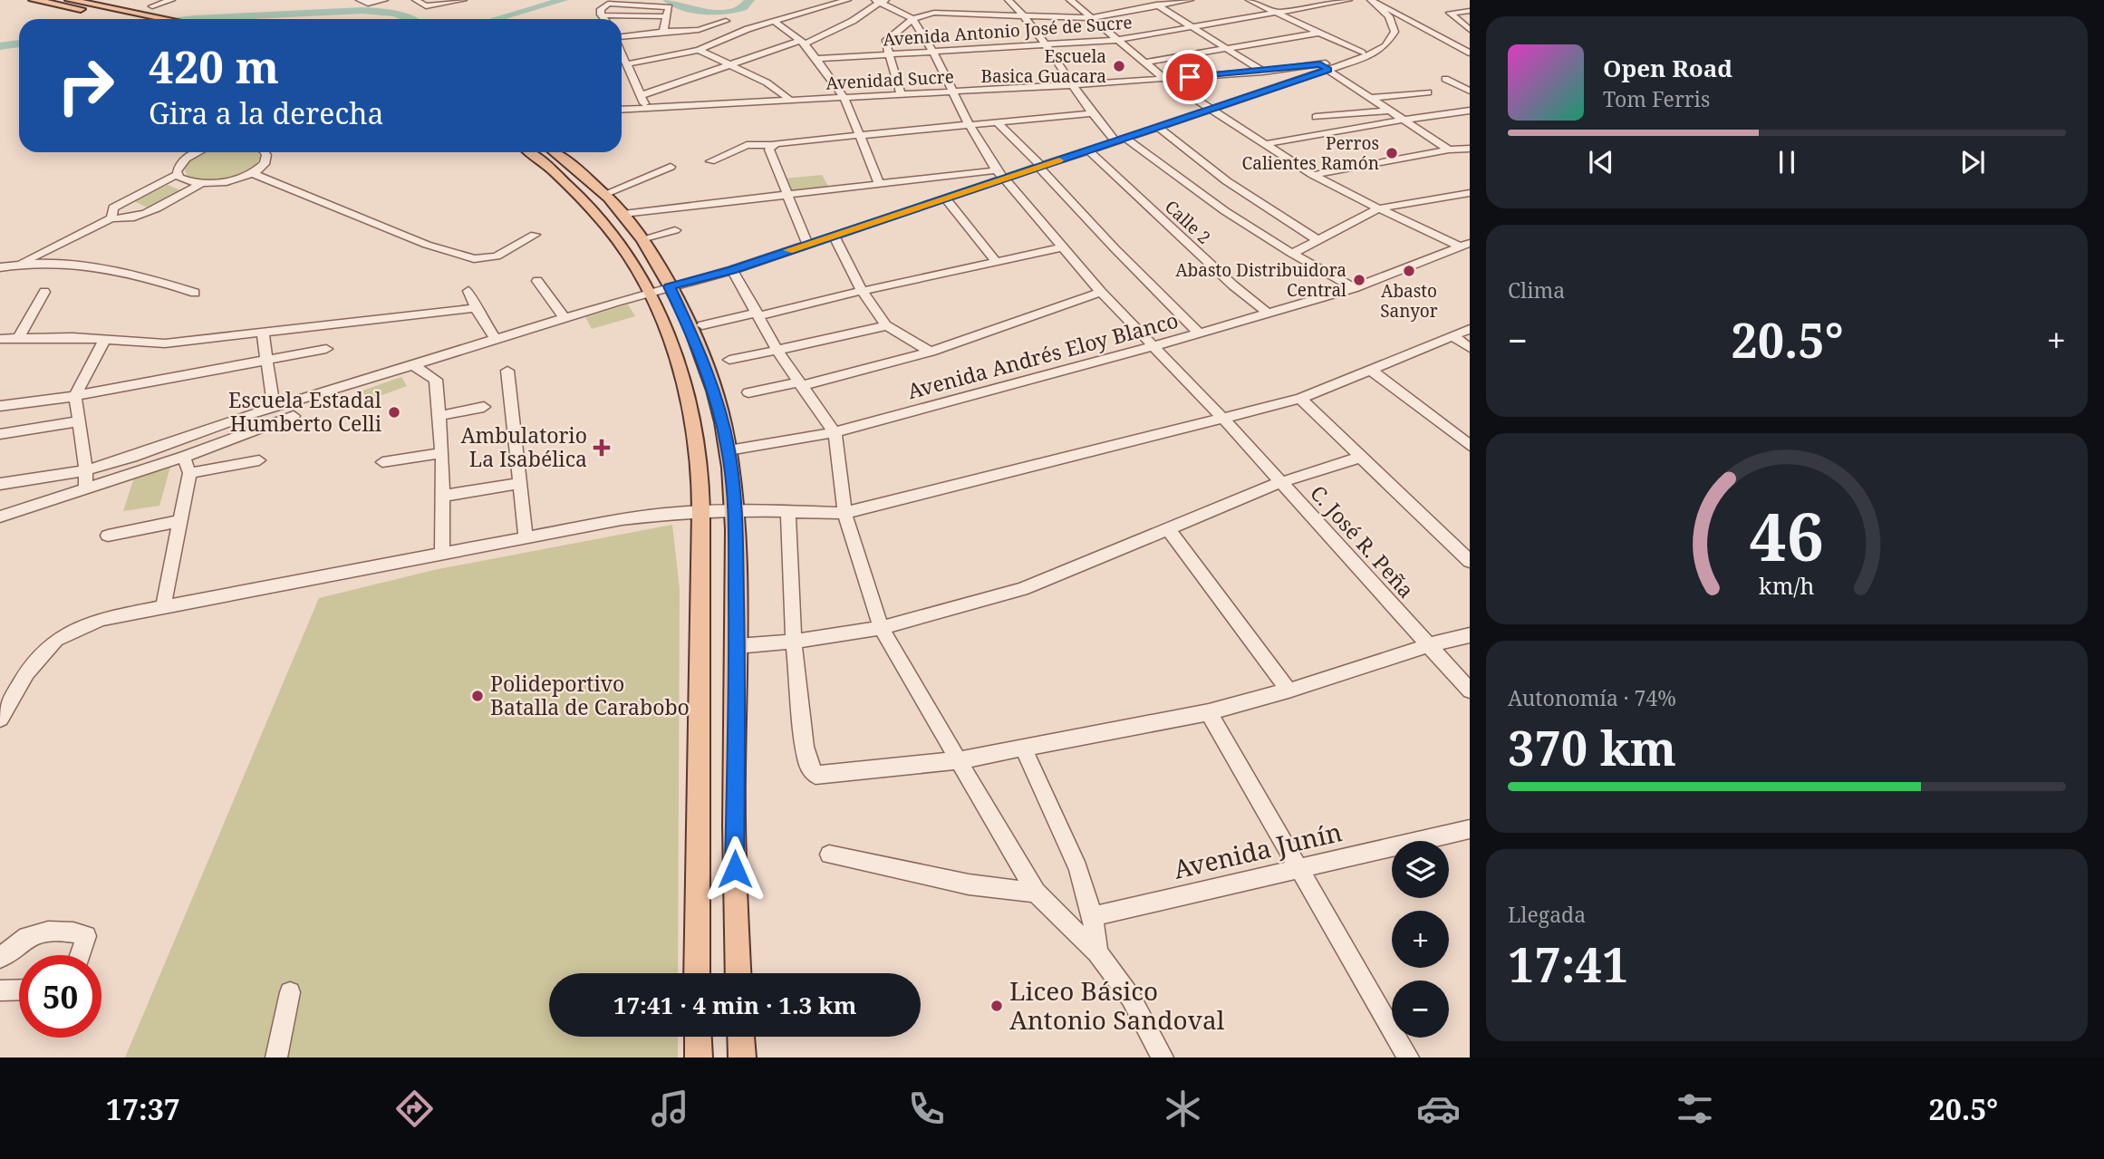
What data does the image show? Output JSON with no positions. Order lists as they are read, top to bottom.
{
  "streets": {
    "street": [
      "Avenida Antonio José de Sucre",
      "Avenidad Sucre",
      "Calle 2",
      "Avenida Andrés Eloy Blanco",
      "C. José R. Peña",
      "Avenida Junín"
    ]
  },
  "crossings": [
    ["Avenida Antonio José de Sucre", "C. José R. Peña"],
    ["Avenidad Sucre", "C. José R. Peña"],
    ["Calle 2", "Avenida Andrés Eloy Blanco"],
    ["Avenida Andrés Eloy Blanco", "C. José R. Peña"]
  ],
  "places": {
    "other": [
      "Escuela Basica Guacara",
      "Perros Calientes Ramón",
      "Abasto Sanyor",
      "Abasto Distribuidora Central",
      "Escuela Estadal Humberto Celli",
      "Polideportivo Batalla de Carabobo",
      "Liceo Básico Antonio Sandoval"
    ],
    "health": ["Ambulatorio La Isabélica"]
  },
  "page": {
    "turn": ["420 m", "Gira a la derecha"],
    "song": ["Open Road", "Tom Ferris"],
    "tile": [
      "Clima",
      ["Autonomía · 74%", "370 km"],
      ["Llegada", "17:41"]
    ],
    "heat": ["−", "20.5°", "+"],
    "map_buttons": ["+", "−"],
    "limit": "50",
    "trip": "17:41 · 4 min · 1.3 km",
    "tabs": ["17:37", "20.5°"],
    "gauge": ["46", "km/h"]
  }
}
